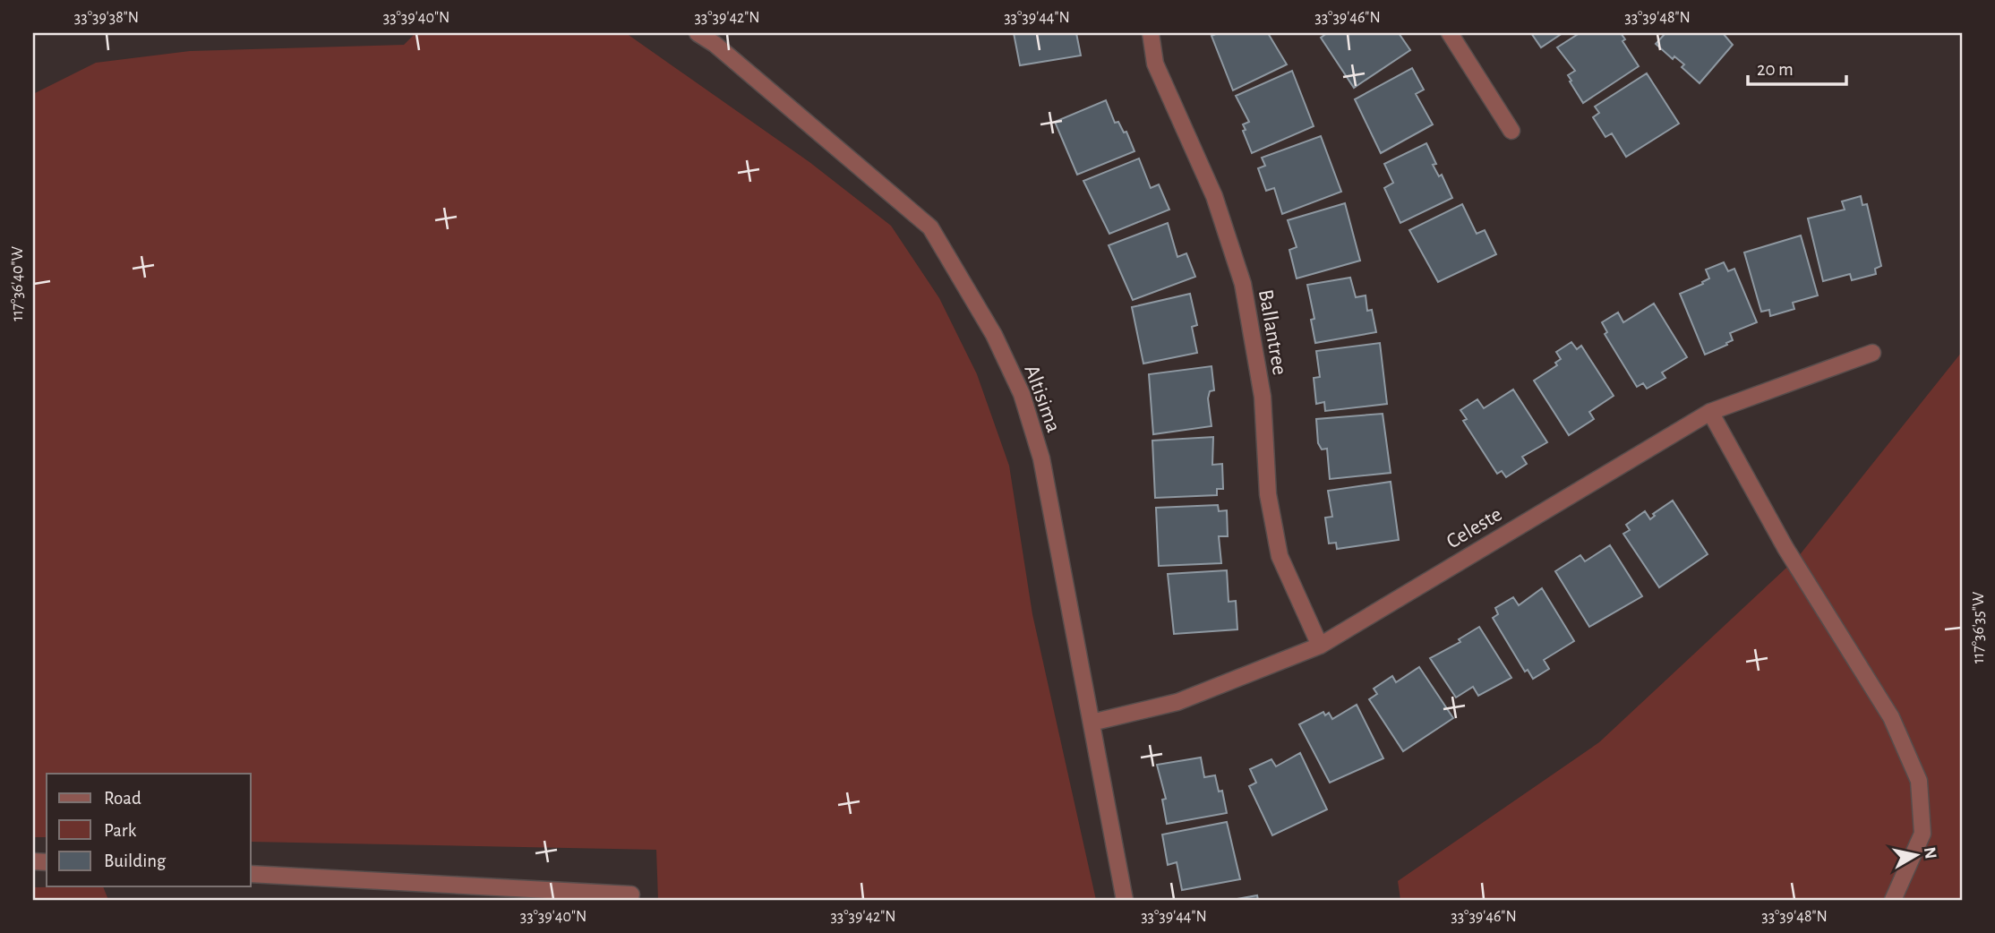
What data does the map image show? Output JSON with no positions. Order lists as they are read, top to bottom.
{
  "streets": {
    "street": ["Ballantree", "Altisima", "Celeste"]
  },
  "crossings": [
    ["Ballantree", "Celeste"],
    ["Altisima", "Celeste"]
  ],
  "legend": ["Road", "Park", "Building"],
  "scale_bar": "20 m",
  "north": "right",
  "coordinates": [
    "33°39'38\"N",
    "33°39'40\"N",
    "33°39'42\"N",
    "33°39'44\"N",
    "33°39'46\"N",
    "33°39'48\"N",
    "117°36'40\"W",
    "117°36'35\"W"
  ]
}
